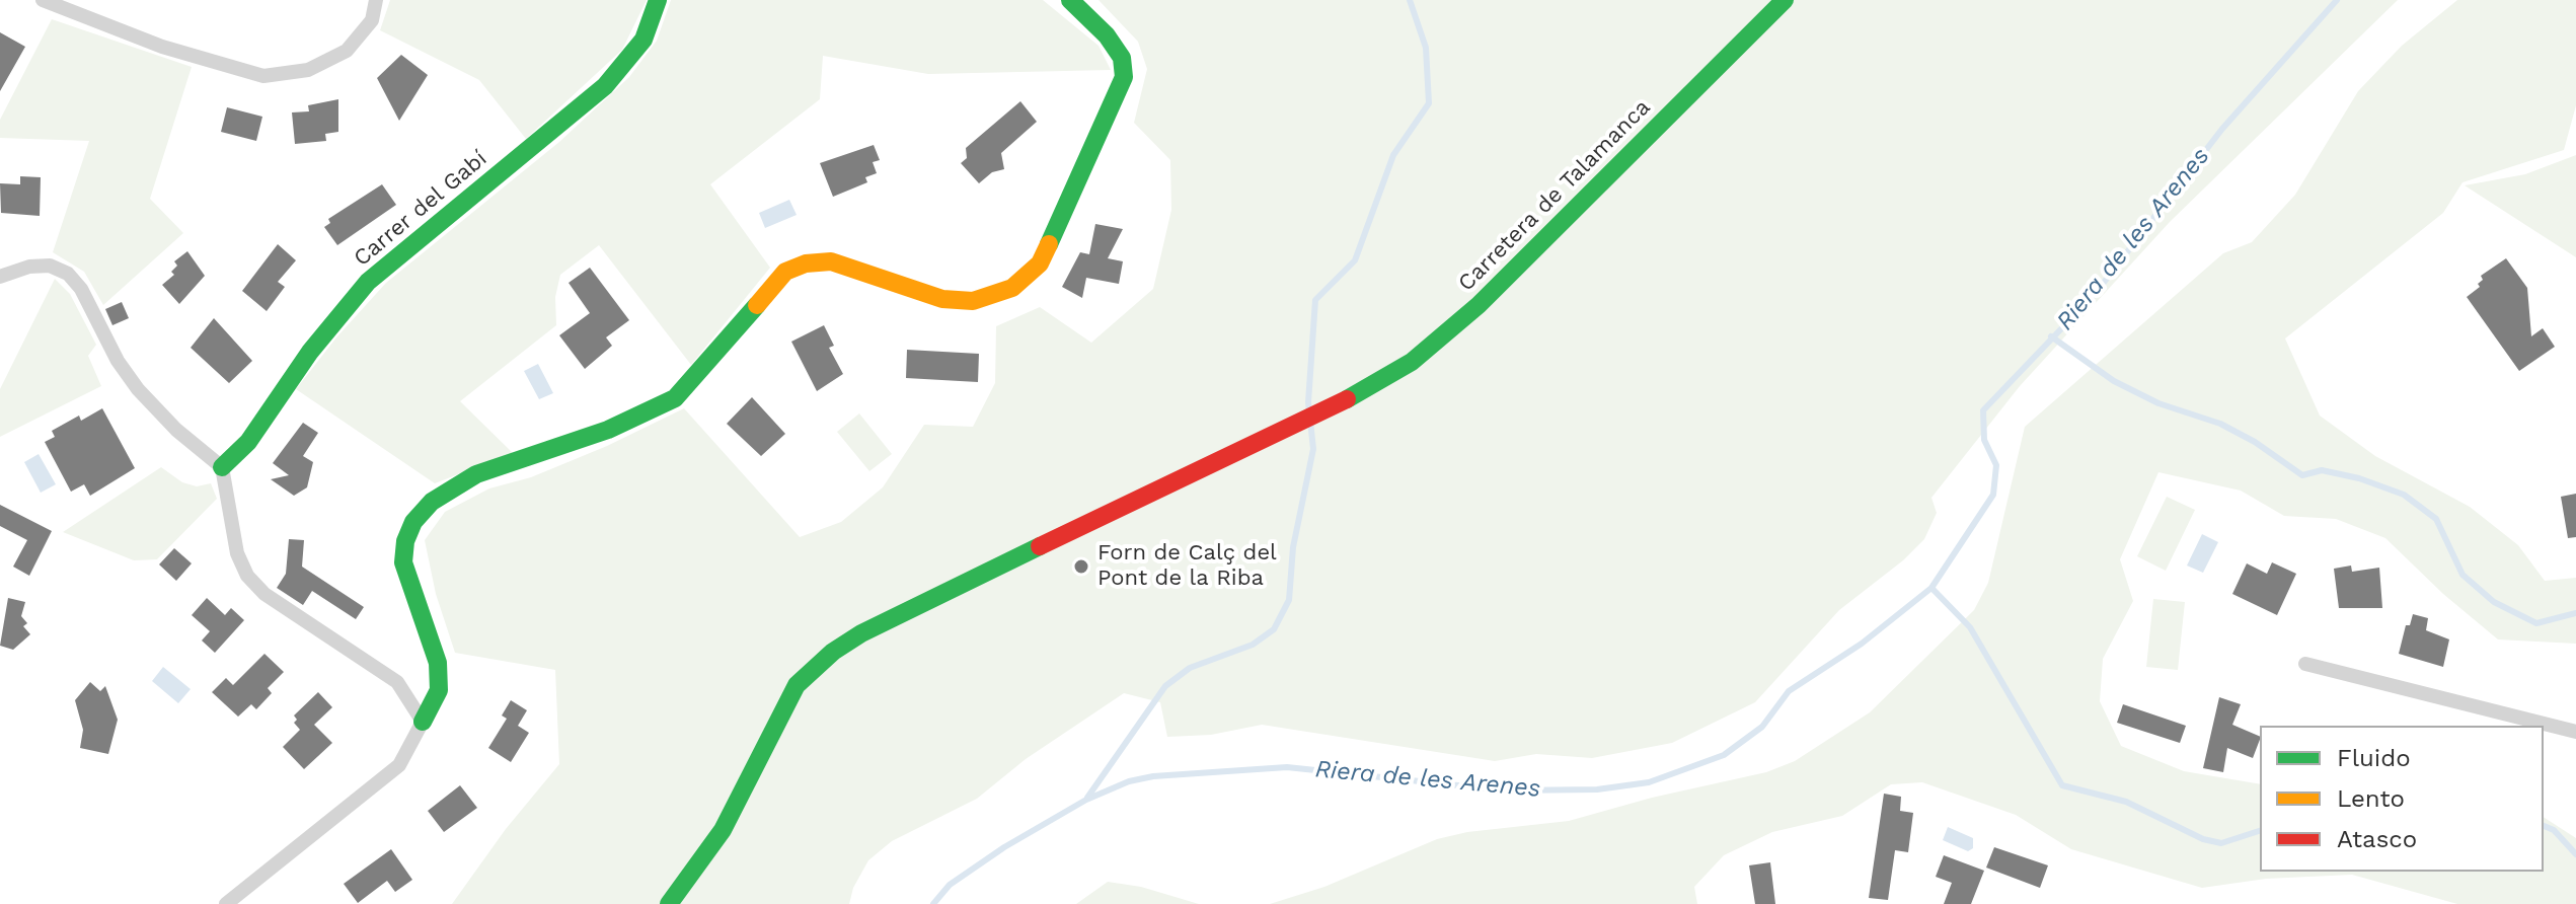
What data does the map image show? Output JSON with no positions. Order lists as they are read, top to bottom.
{
  "streets": {
    "street": ["Carretera de Talamanca", "Carrer del Gabí"]
  },
  "water": ["Riera de les Arenes"],
  "places": ["Forn de Calç del Pont de la Riba"],
  "legend": ["Fluido", "Lento", "Atasco"]
}
